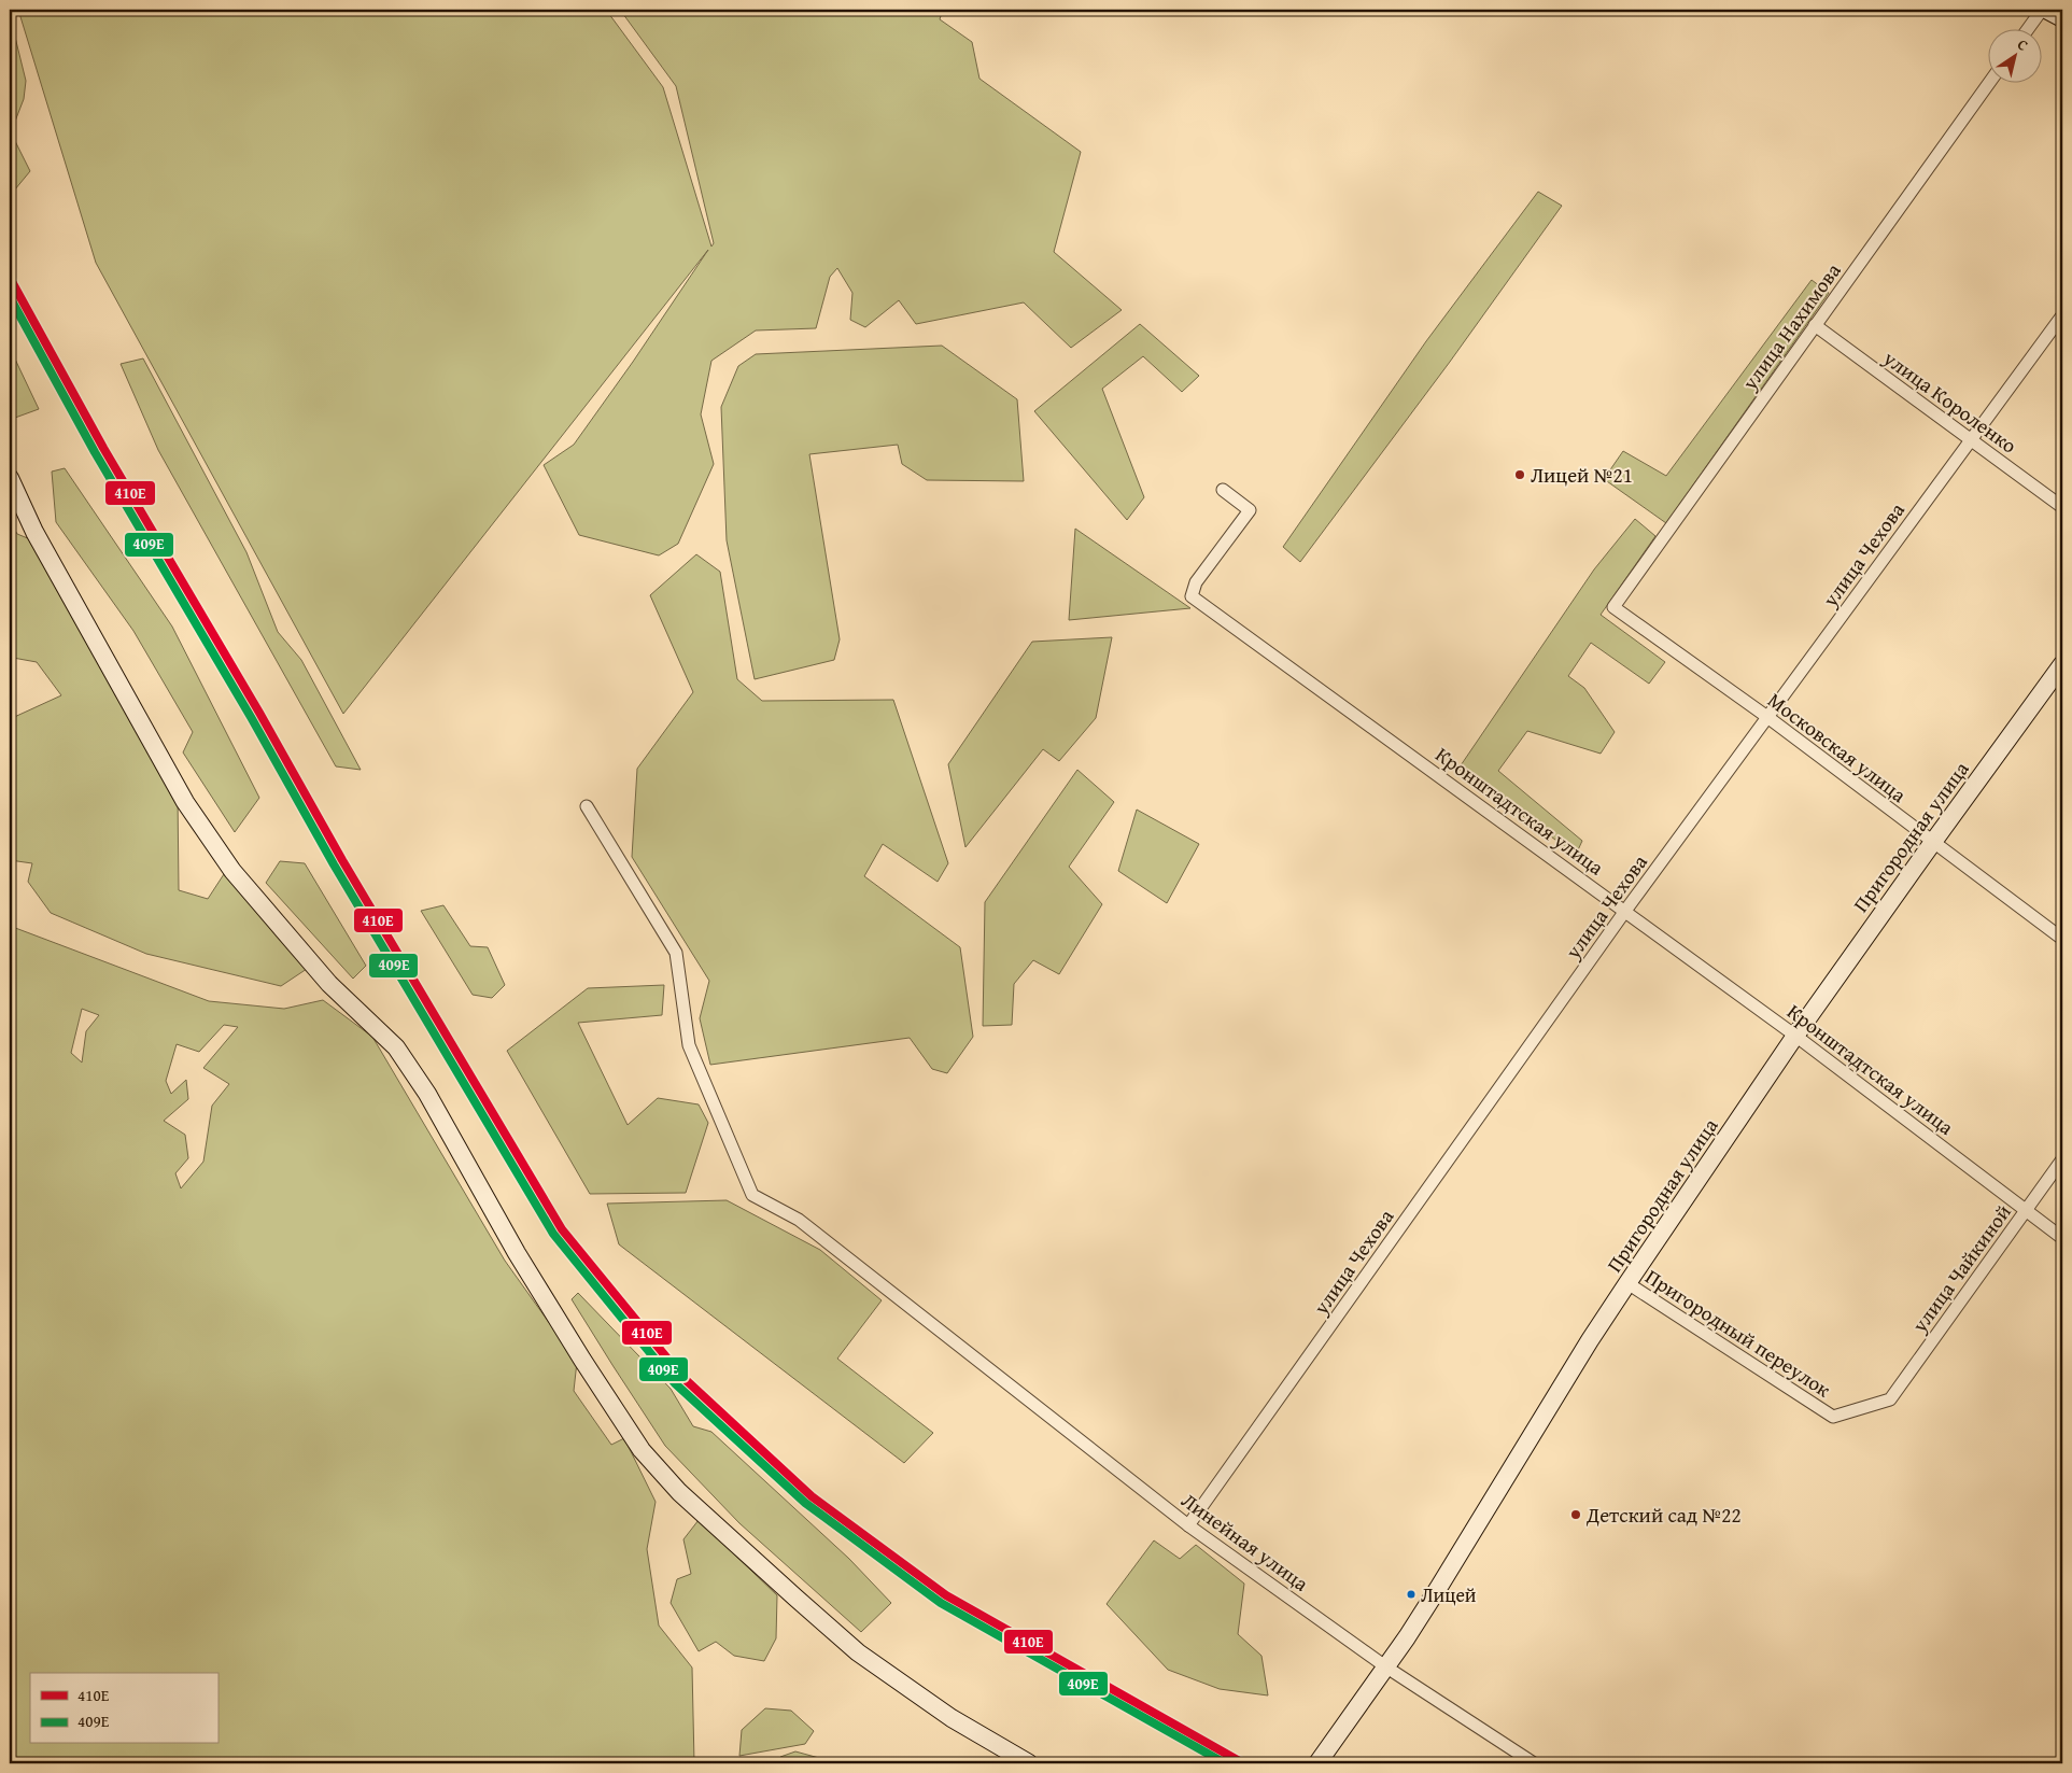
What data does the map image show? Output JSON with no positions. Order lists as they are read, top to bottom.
{
  "streets": {
    "main road": ["Пригородная улица"],
    "street": [
      "улица Нахимова",
      "улица Короленко",
      "улица Чехова",
      "Московская улица",
      "Кронштадтская улица",
      "улица Чайкиной",
      "Пригородный переулок",
      "Линейная улица"
    ]
  },
  "crossings": [
    ["улица Нахимова", "улица Короленко"],
    ["улица Нахимова", "Московская улица"],
    ["улица Короленко", "улица Чехова"],
    ["улица Чехова", "Московская улица"],
    ["улица Чехова", "Кронштадтская улица"],
    ["улица Чехова", "Линейная улица"],
    ["Московская улица", "Пригородная улица"],
    ["Кронштадтская улица", "Пригородная улица"],
    ["Кронштадтская улица", "улица Чайкиной"],
    ["Пригородная улица", "Пригородный переулок"],
    ["Пригородная улица", "Линейная улица"],
    ["улица Чайкиной", "Пригородный переулок"]
  ],
  "places": ["Лицей №21", "Детский сад №22", "Лицей"],
  "lines": ["transit line 410E", "transit line 409E"],
  "legend": ["410E", "409E"],
  "north": "top right"
}
